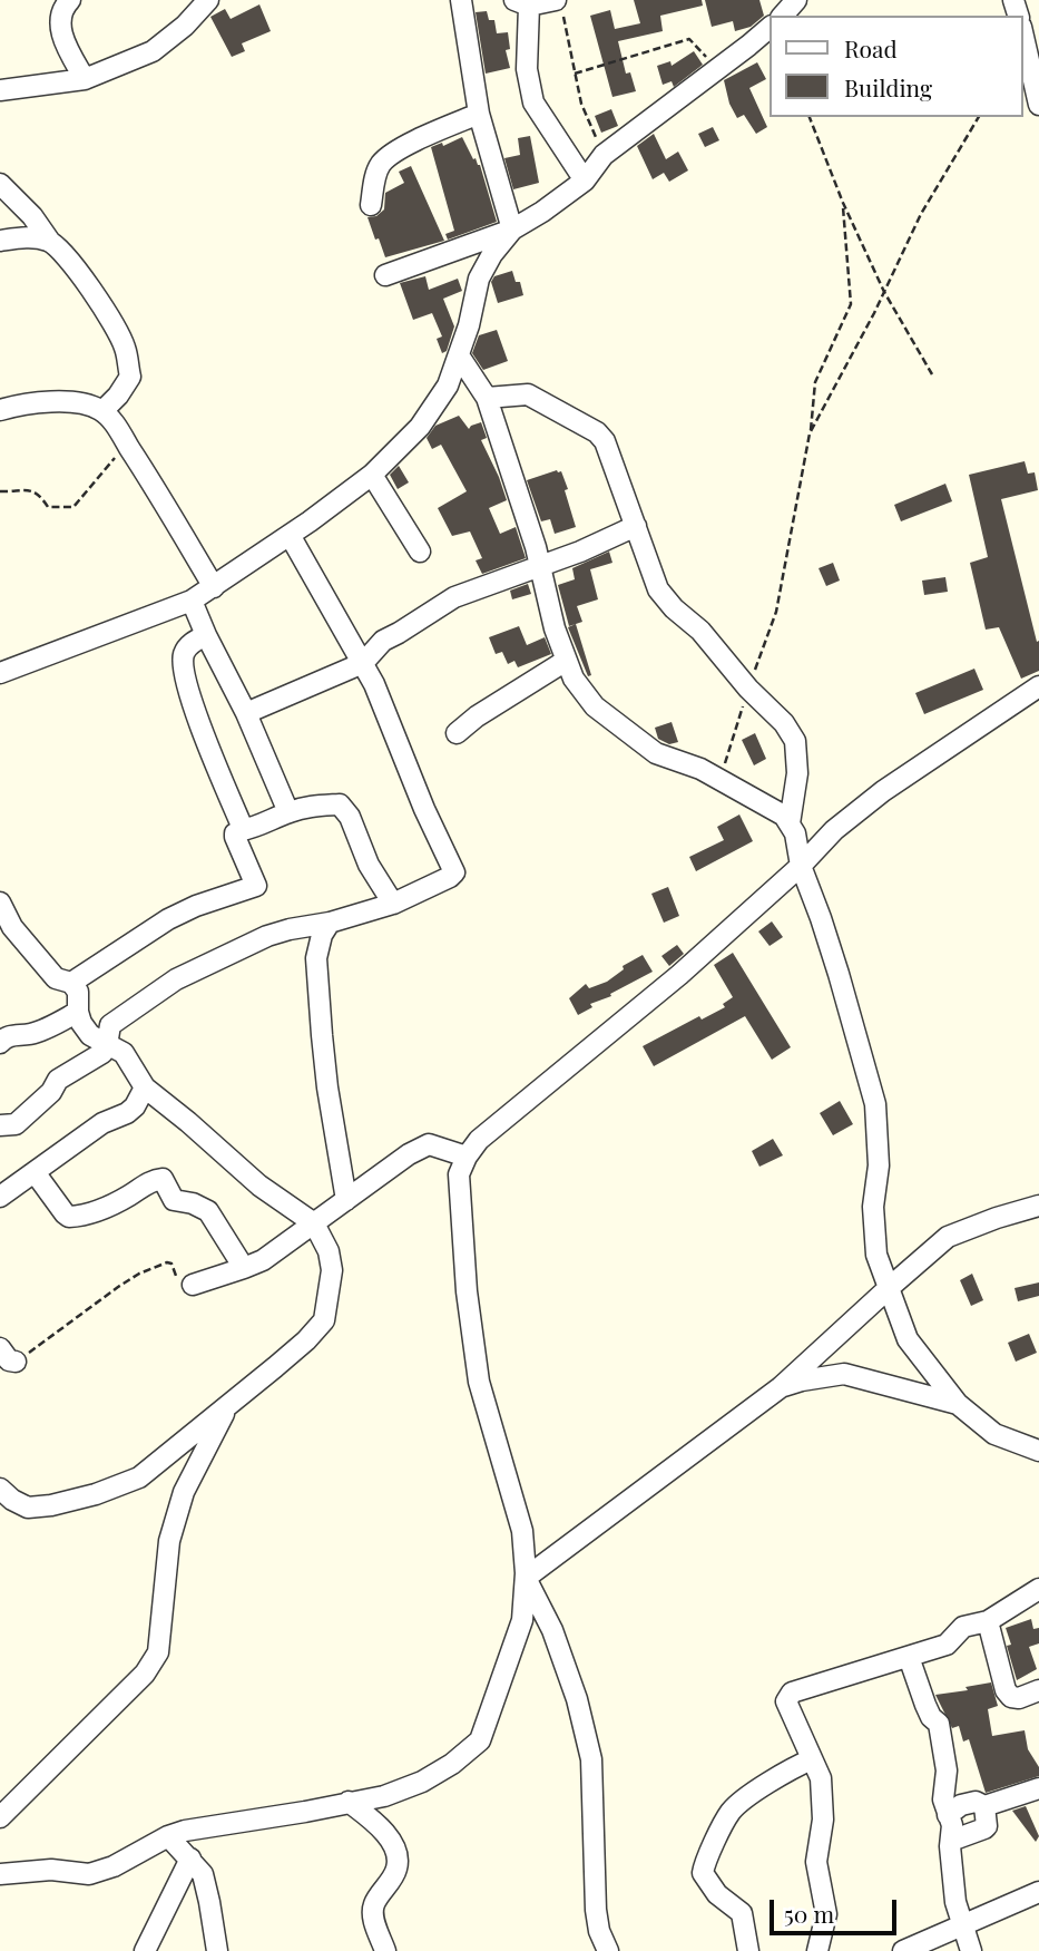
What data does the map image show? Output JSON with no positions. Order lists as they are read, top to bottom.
{
  "legend": ["Road", "Building"],
  "scale_bar": "50 m"
}
